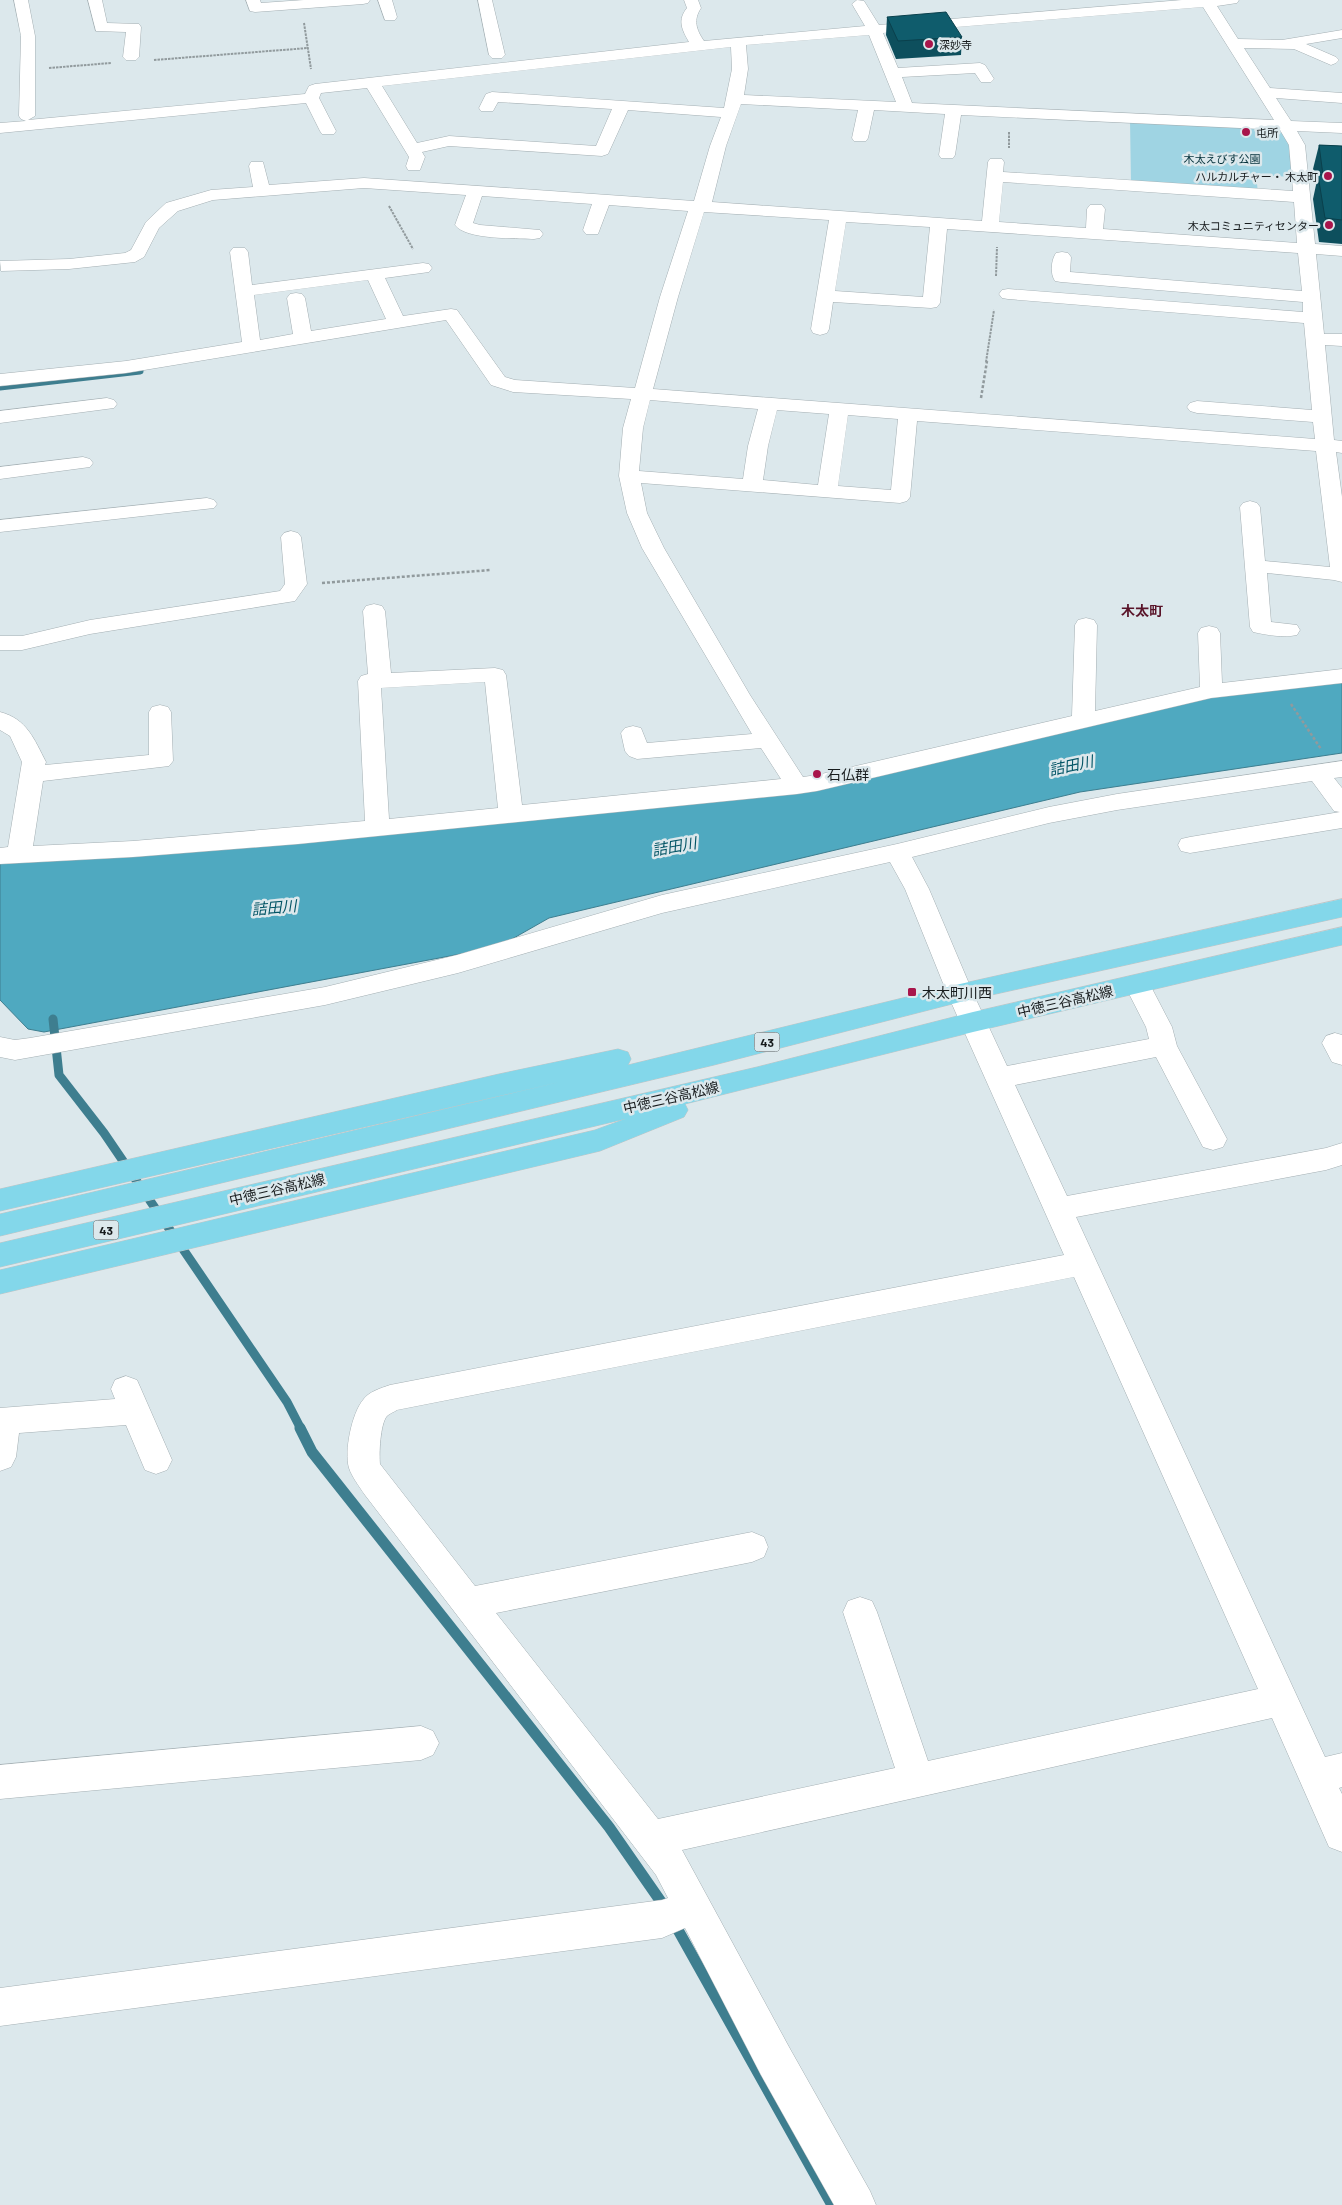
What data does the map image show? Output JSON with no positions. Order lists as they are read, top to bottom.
{
  "streets": {
    "main road": ["中徳三谷高松線", "43"]
  },
  "districts": ["木太町"],
  "water": ["詰田川"],
  "parks": ["木太えびす公園"],
  "places": {
    "other": [
      "深妙寺",
      "屯所",
      "ハルカルチャー・ 木太町",
      "木太コミュニティセンター",
      "石仏群"
    ],
    "transit": ["木太町川西"]
  }
}
